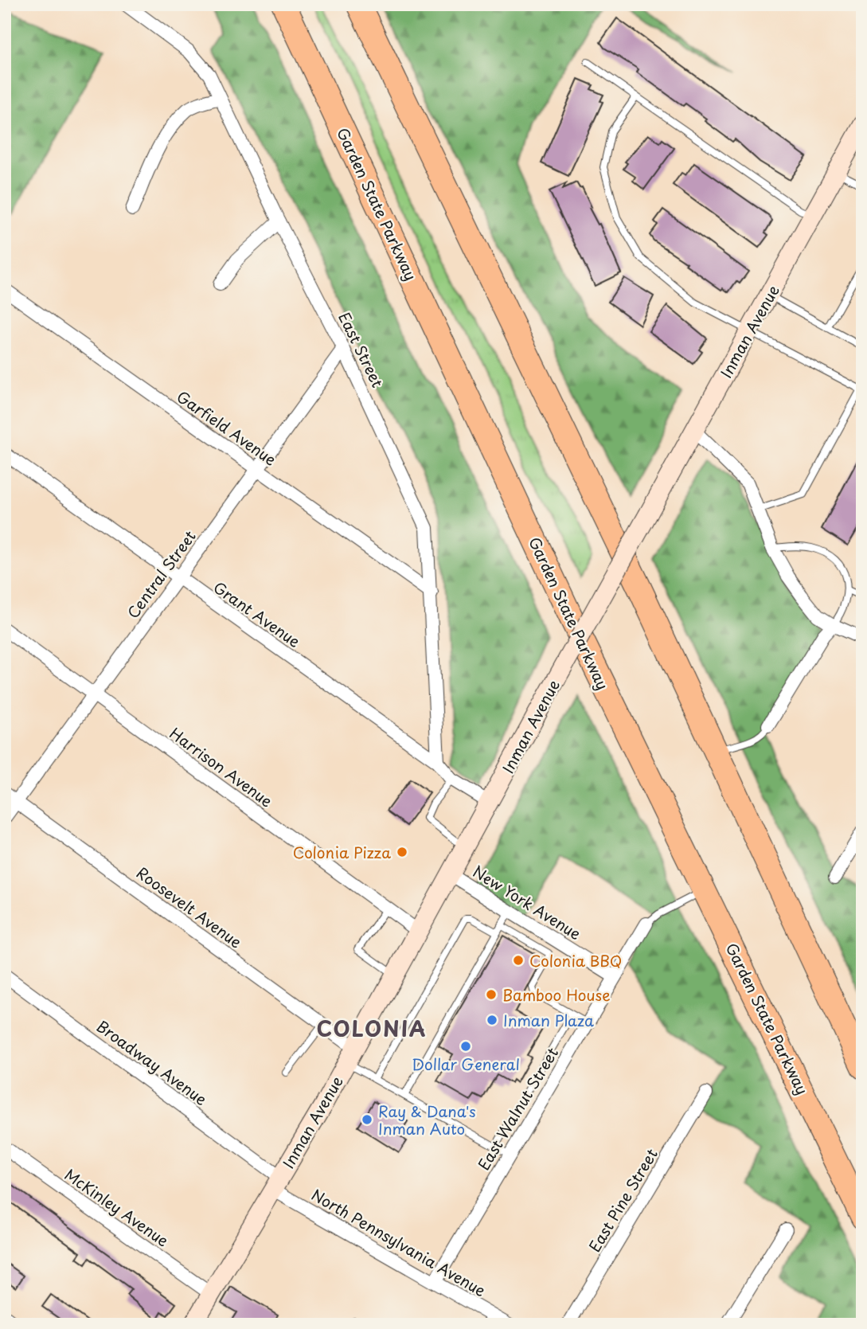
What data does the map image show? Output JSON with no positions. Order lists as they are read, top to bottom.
{
  "streets": {
    "highway": ["Garden State Parkway"],
    "main road": ["Inman Avenue"],
    "street": [
      "East Street",
      "Garfield Avenue",
      "Central Street",
      "Grant Avenue",
      "Harrison Avenue",
      "New York Avenue",
      "Roosevelt Avenue",
      "Broadway Avenue",
      "East Walnut Street",
      "East Pine Street",
      "McKinley Avenue",
      "North Pennsylvania Avenue"
    ]
  },
  "crossings": [
    ["Inman Avenue", "Grant Avenue"],
    ["Inman Avenue", "Harrison Avenue"],
    ["Inman Avenue", "New York Avenue"],
    ["Inman Avenue", "Roosevelt Avenue"],
    ["Inman Avenue", "Broadway Avenue"],
    ["Inman Avenue", "McKinley Avenue"],
    ["Inman Avenue", "North Pennsylvania Avenue"],
    ["East Street", "Garfield Avenue"],
    ["East Street", "Central Street"],
    ["East Street", "Grant Avenue"],
    ["Garfield Avenue", "Central Street"],
    ["Central Street", "Grant Avenue"],
    ["Central Street", "Harrison Avenue"],
    ["Central Street", "Roosevelt Avenue"],
    ["New York Avenue", "East Walnut Street"],
    ["Broadway Avenue", "North Pennsylvania Avenue"],
    ["East Walnut Street", "North Pennsylvania Avenue"]
  ],
  "districts": ["COLONIA"],
  "places": [
    "Colonia Pizza",
    "Colonia BBQ",
    "Bamboo House",
    "Inman Plaza",
    "Dollar General",
    "Ray & Dana's Inman Auto"
  ]
}
